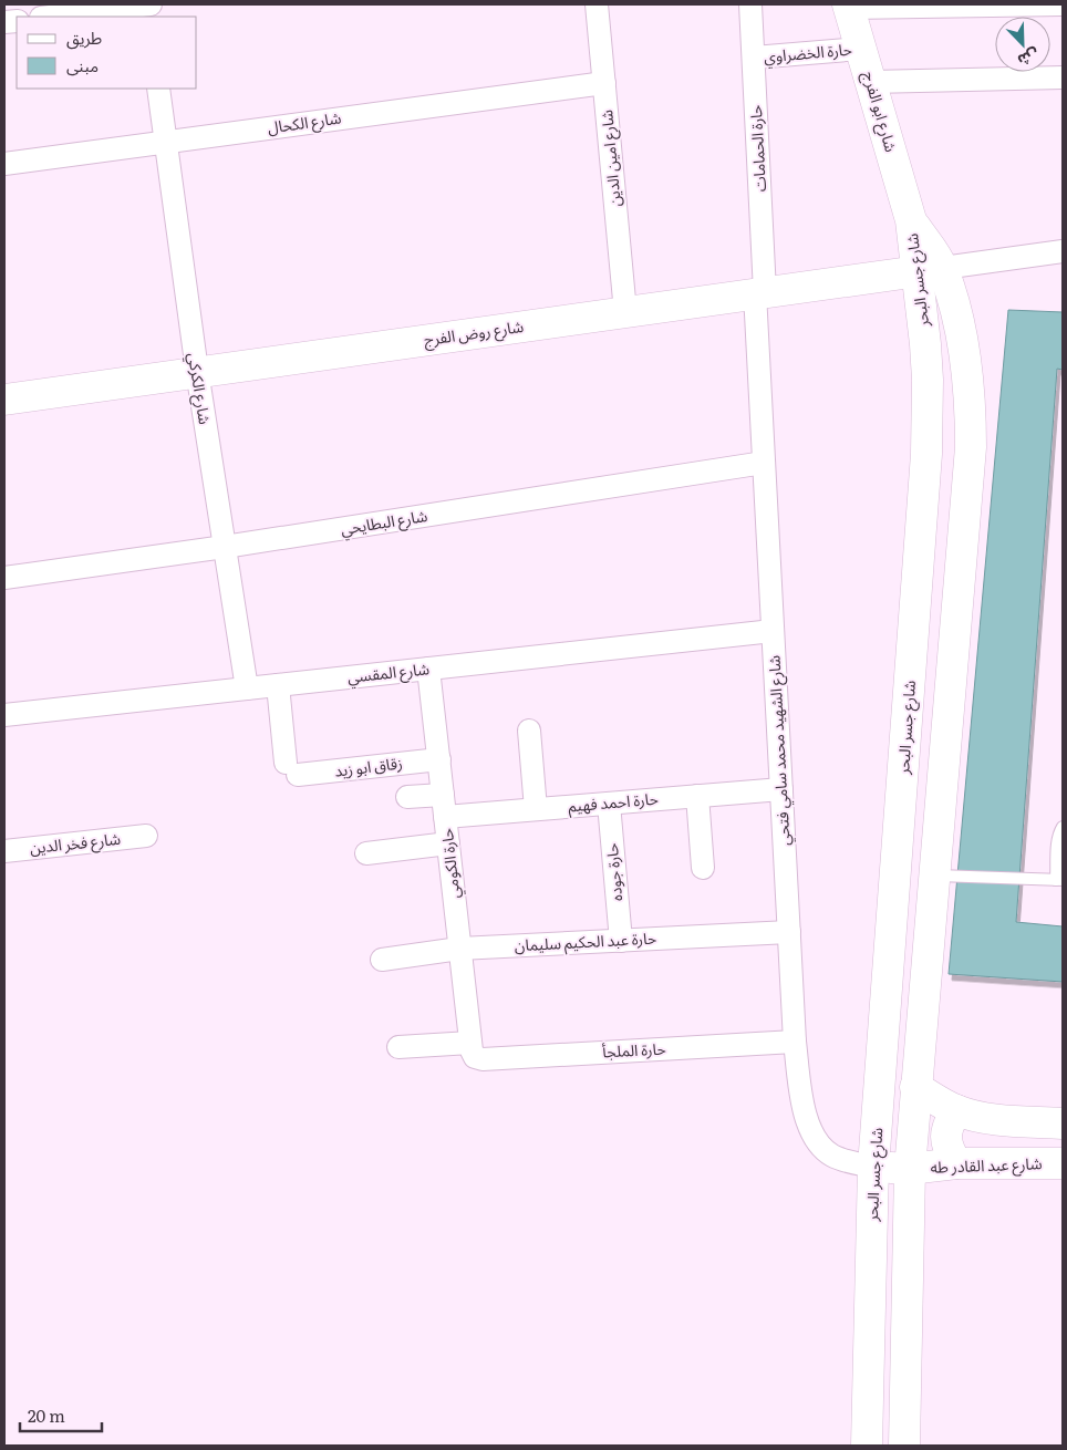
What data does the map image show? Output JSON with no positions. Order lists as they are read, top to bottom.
{
  "streets": {
    "main road": [
      "شارع ابو الفرج",
      "شارع جسر البحر",
      "شارع روض الفرج",
      "شارع عبد القادر طه"
    ],
    "street": [
      "حارة الخضراوي",
      "شارع الكحال",
      "حارة الحمامات",
      "شارع امين الدين",
      "شارع الكركي",
      "شارع البطايحي",
      "شارع المقسي",
      "شارع الشهيد محمد سامي فتحي",
      "زقاق ابو زيد",
      "حارة احمد فهيم",
      "شارع فخر الدين",
      "حارة الكومي",
      "حارة جوده",
      "حارة عبد الحكيم سليمان",
      "حارة الملجأ"
    ]
  },
  "crossings": [
    ["حارة الخضراوي", "شارع ابو الفرج"],
    ["حارة الخضراوي", "حارة الحمامات"],
    ["شارع ابو الفرج", "شارع جسر البحر"],
    ["شارع الكحال", "شارع امين الدين"],
    ["شارع الكحال", "شارع الكركي"],
    ["حارة الحمامات", "شارع روض الفرج"],
    ["حارة الحمامات", "شارع الشهيد محمد سامي فتحي"],
    ["شارع امين الدين", "شارع روض الفرج"],
    ["شارع جسر البحر", "شارع روض الفرج"],
    ["شارع جسر البحر", "شارع الشهيد محمد سامي فتحي"],
    ["شارع جسر البحر", "شارع عبد القادر طه"],
    ["شارع روض الفرج", "شارع الكركي"],
    ["شارع روض الفرج", "شارع الشهيد محمد سامي فتحي"],
    ["شارع الكركي", "شارع البطايحي"],
    ["شارع الكركي", "شارع المقسي"],
    ["شارع البطايحي", "شارع الشهيد محمد سامي فتحي"],
    ["شارع المقسي", "شارع الشهيد محمد سامي فتحي"],
    ["شارع المقسي", "زقاق ابو زيد"],
    ["شارع المقسي", "حارة الكومي"],
    ["شارع الشهيد محمد سامي فتحي", "حارة احمد فهيم"],
    ["شارع الشهيد محمد سامي فتحي", "حارة عبد الحكيم سليمان"],
    ["شارع الشهيد محمد سامي فتحي", "حارة الملجأ"],
    ["شارع الشهيد محمد سامي فتحي", "شارع عبد القادر طه"],
    ["زقاق ابو زيد", "حارة الكومي"],
    ["حارة احمد فهيم", "حارة الكومي"],
    ["حارة احمد فهيم", "حارة جوده"],
    ["حارة الكومي", "حارة عبد الحكيم سليمان"],
    ["حارة الكومي", "حارة الملجأ"],
    ["حارة جوده", "حارة عبد الحكيم سليمان"]
  ],
  "legend": ["طريق", "مبنى"],
  "scale_bar": "20 m",
  "north": "bottom right"
}
